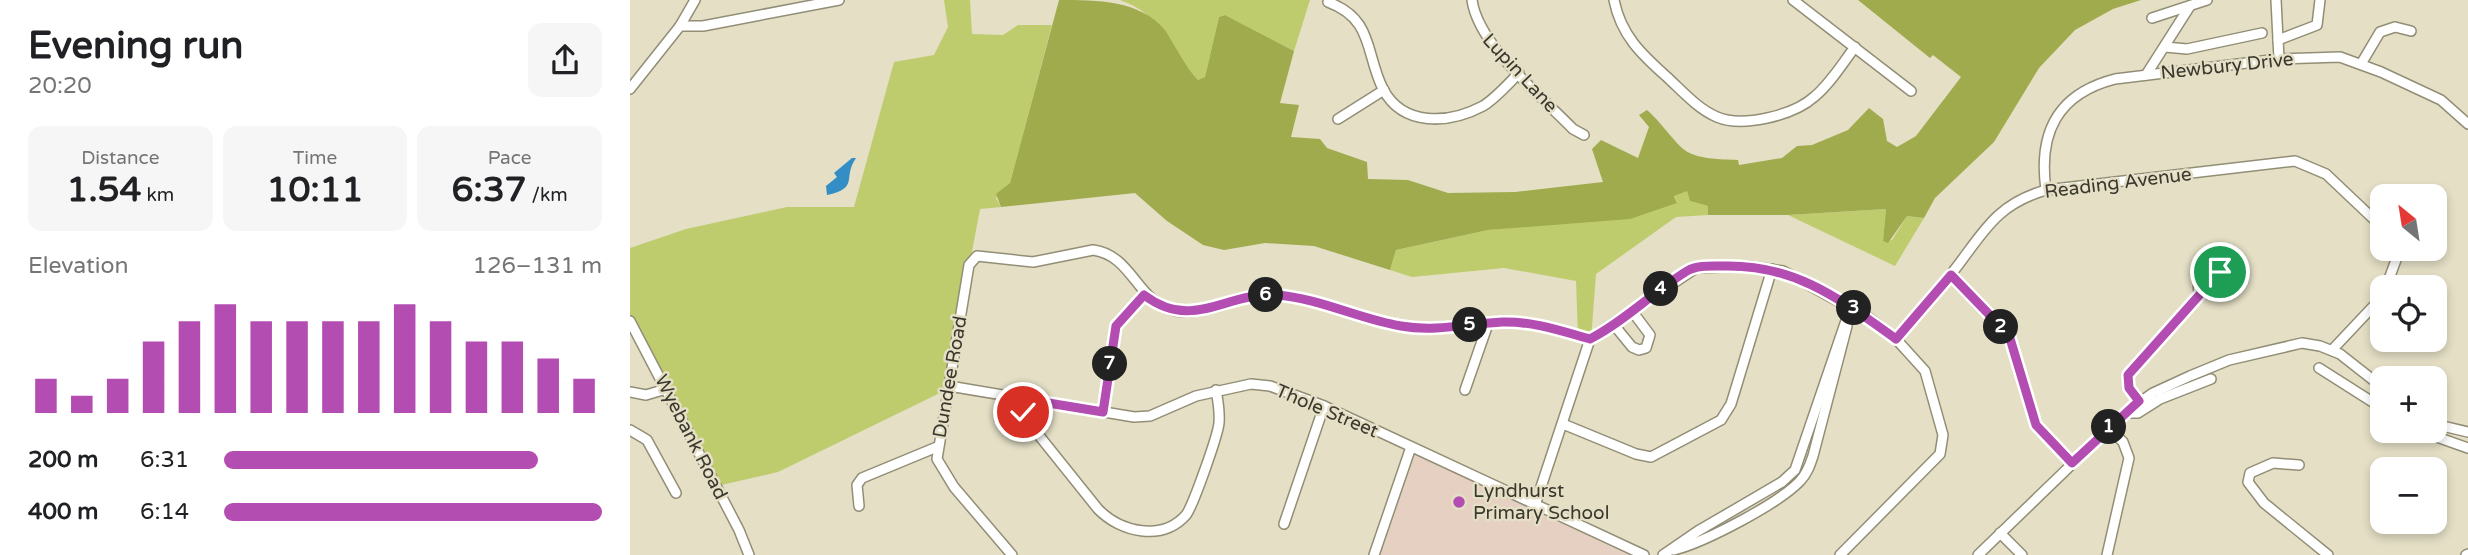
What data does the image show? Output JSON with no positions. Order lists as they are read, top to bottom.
{
  "streets": {
    "street": [
      "Newbury Drive",
      "Lupin Lane",
      "Reading Avenue",
      "Dundee Road",
      "Thole Street",
      "Wyebank Road"
    ]
  },
  "crossings": [
    ["Newbury Drive", "Reading Avenue"],
    ["Dundee Road", "Thole Street"]
  ],
  "places": ["Lyndhurst Primary School"],
  "north": "top left",
  "page": {
    "heading": ["Evening run", "20:20"],
    "stats": [
      ["Distance", "1.54 km"],
      ["Time", "10:11"],
      ["Pace", "6:37 /km"]
    ],
    "map_buttons": ["+", "−"],
    "chart": ["Elevation", "126–131 m"],
    "pins": [
      "4",
      "6",
      "3",
      "5",
      "2",
      "7",
      "1"
    ],
    "list": [
      {
        "name": "200 m",
        "note": "6:31"
      },
      {
        "name": "400 m",
        "note": "6:14"
      }
    ]
  }
}
